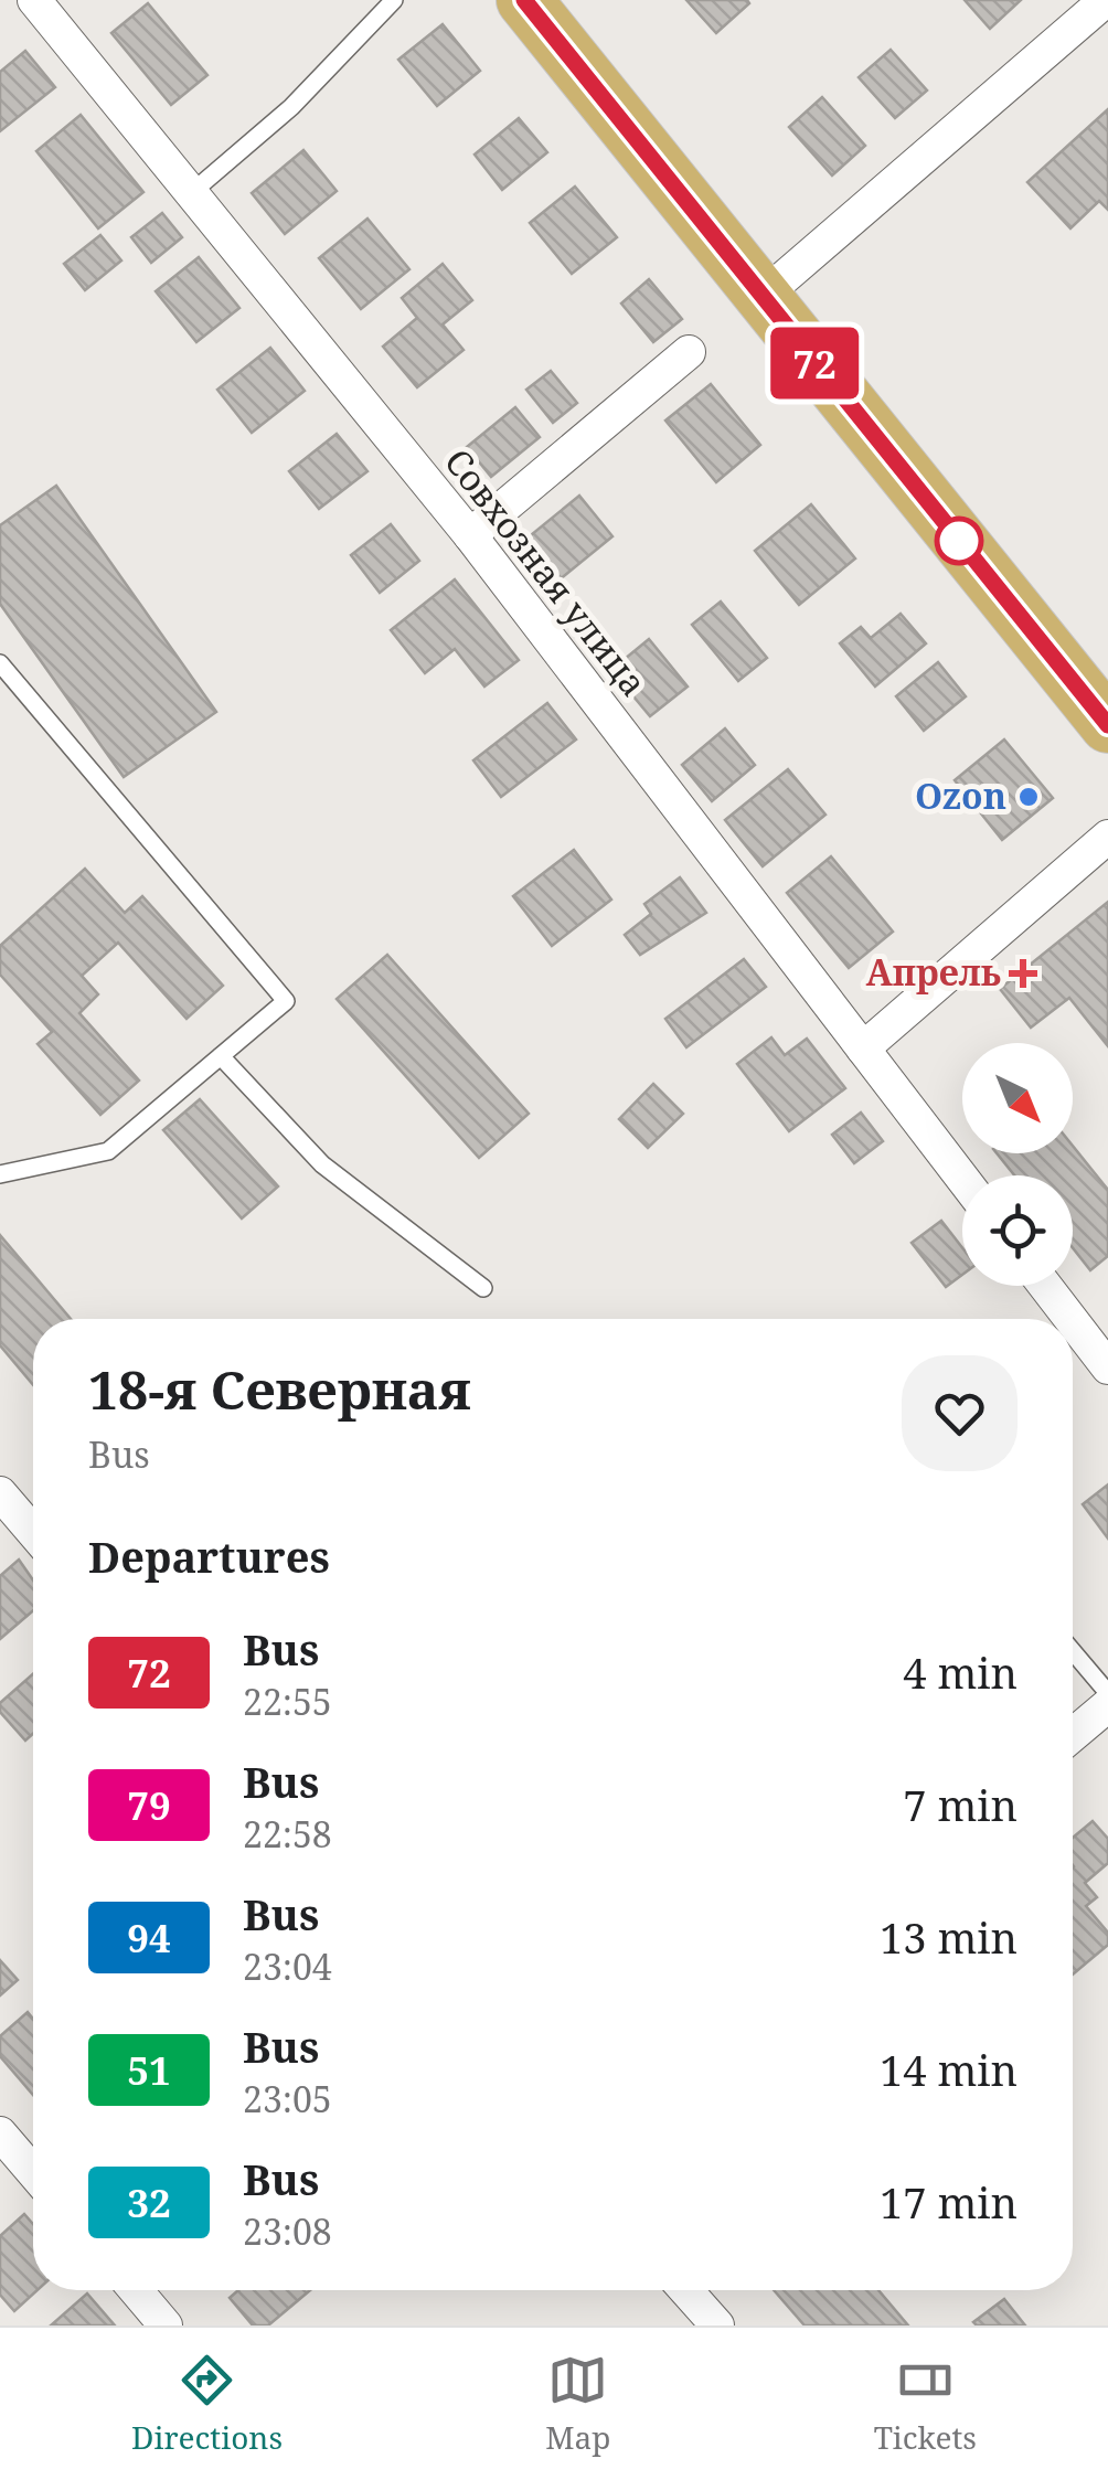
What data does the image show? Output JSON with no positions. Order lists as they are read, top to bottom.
{
  "streets": {
    "street": ["Совхозная улица"]
  },
  "places": {
    "other": ["Ozon"],
    "health": ["Апрель"]
  },
  "lines": ["bus line 72"],
  "north": "bottom right",
  "page": {
    "on_map": "72",
    "heading": [
      ["18-я Северная", "Bus"],
      "Departures"
    ],
    "list": [
      {
        "mark": "72",
        "name": "Bus",
        "note": "22:55",
        "value": "4 min"
      },
      {
        "mark": "79",
        "name": "Bus",
        "note": "22:58",
        "value": "7 min"
      },
      {
        "mark": "94",
        "name": "Bus",
        "note": "23:04",
        "value": "13 min"
      },
      {
        "mark": "51",
        "name": "Bus",
        "note": "23:05",
        "value": "14 min"
      },
      {
        "mark": "32",
        "name": "Bus",
        "note": "23:08",
        "value": "17 min"
      }
    ],
    "tabs": ["Directions", "Map", "Tickets"]
  }
}
